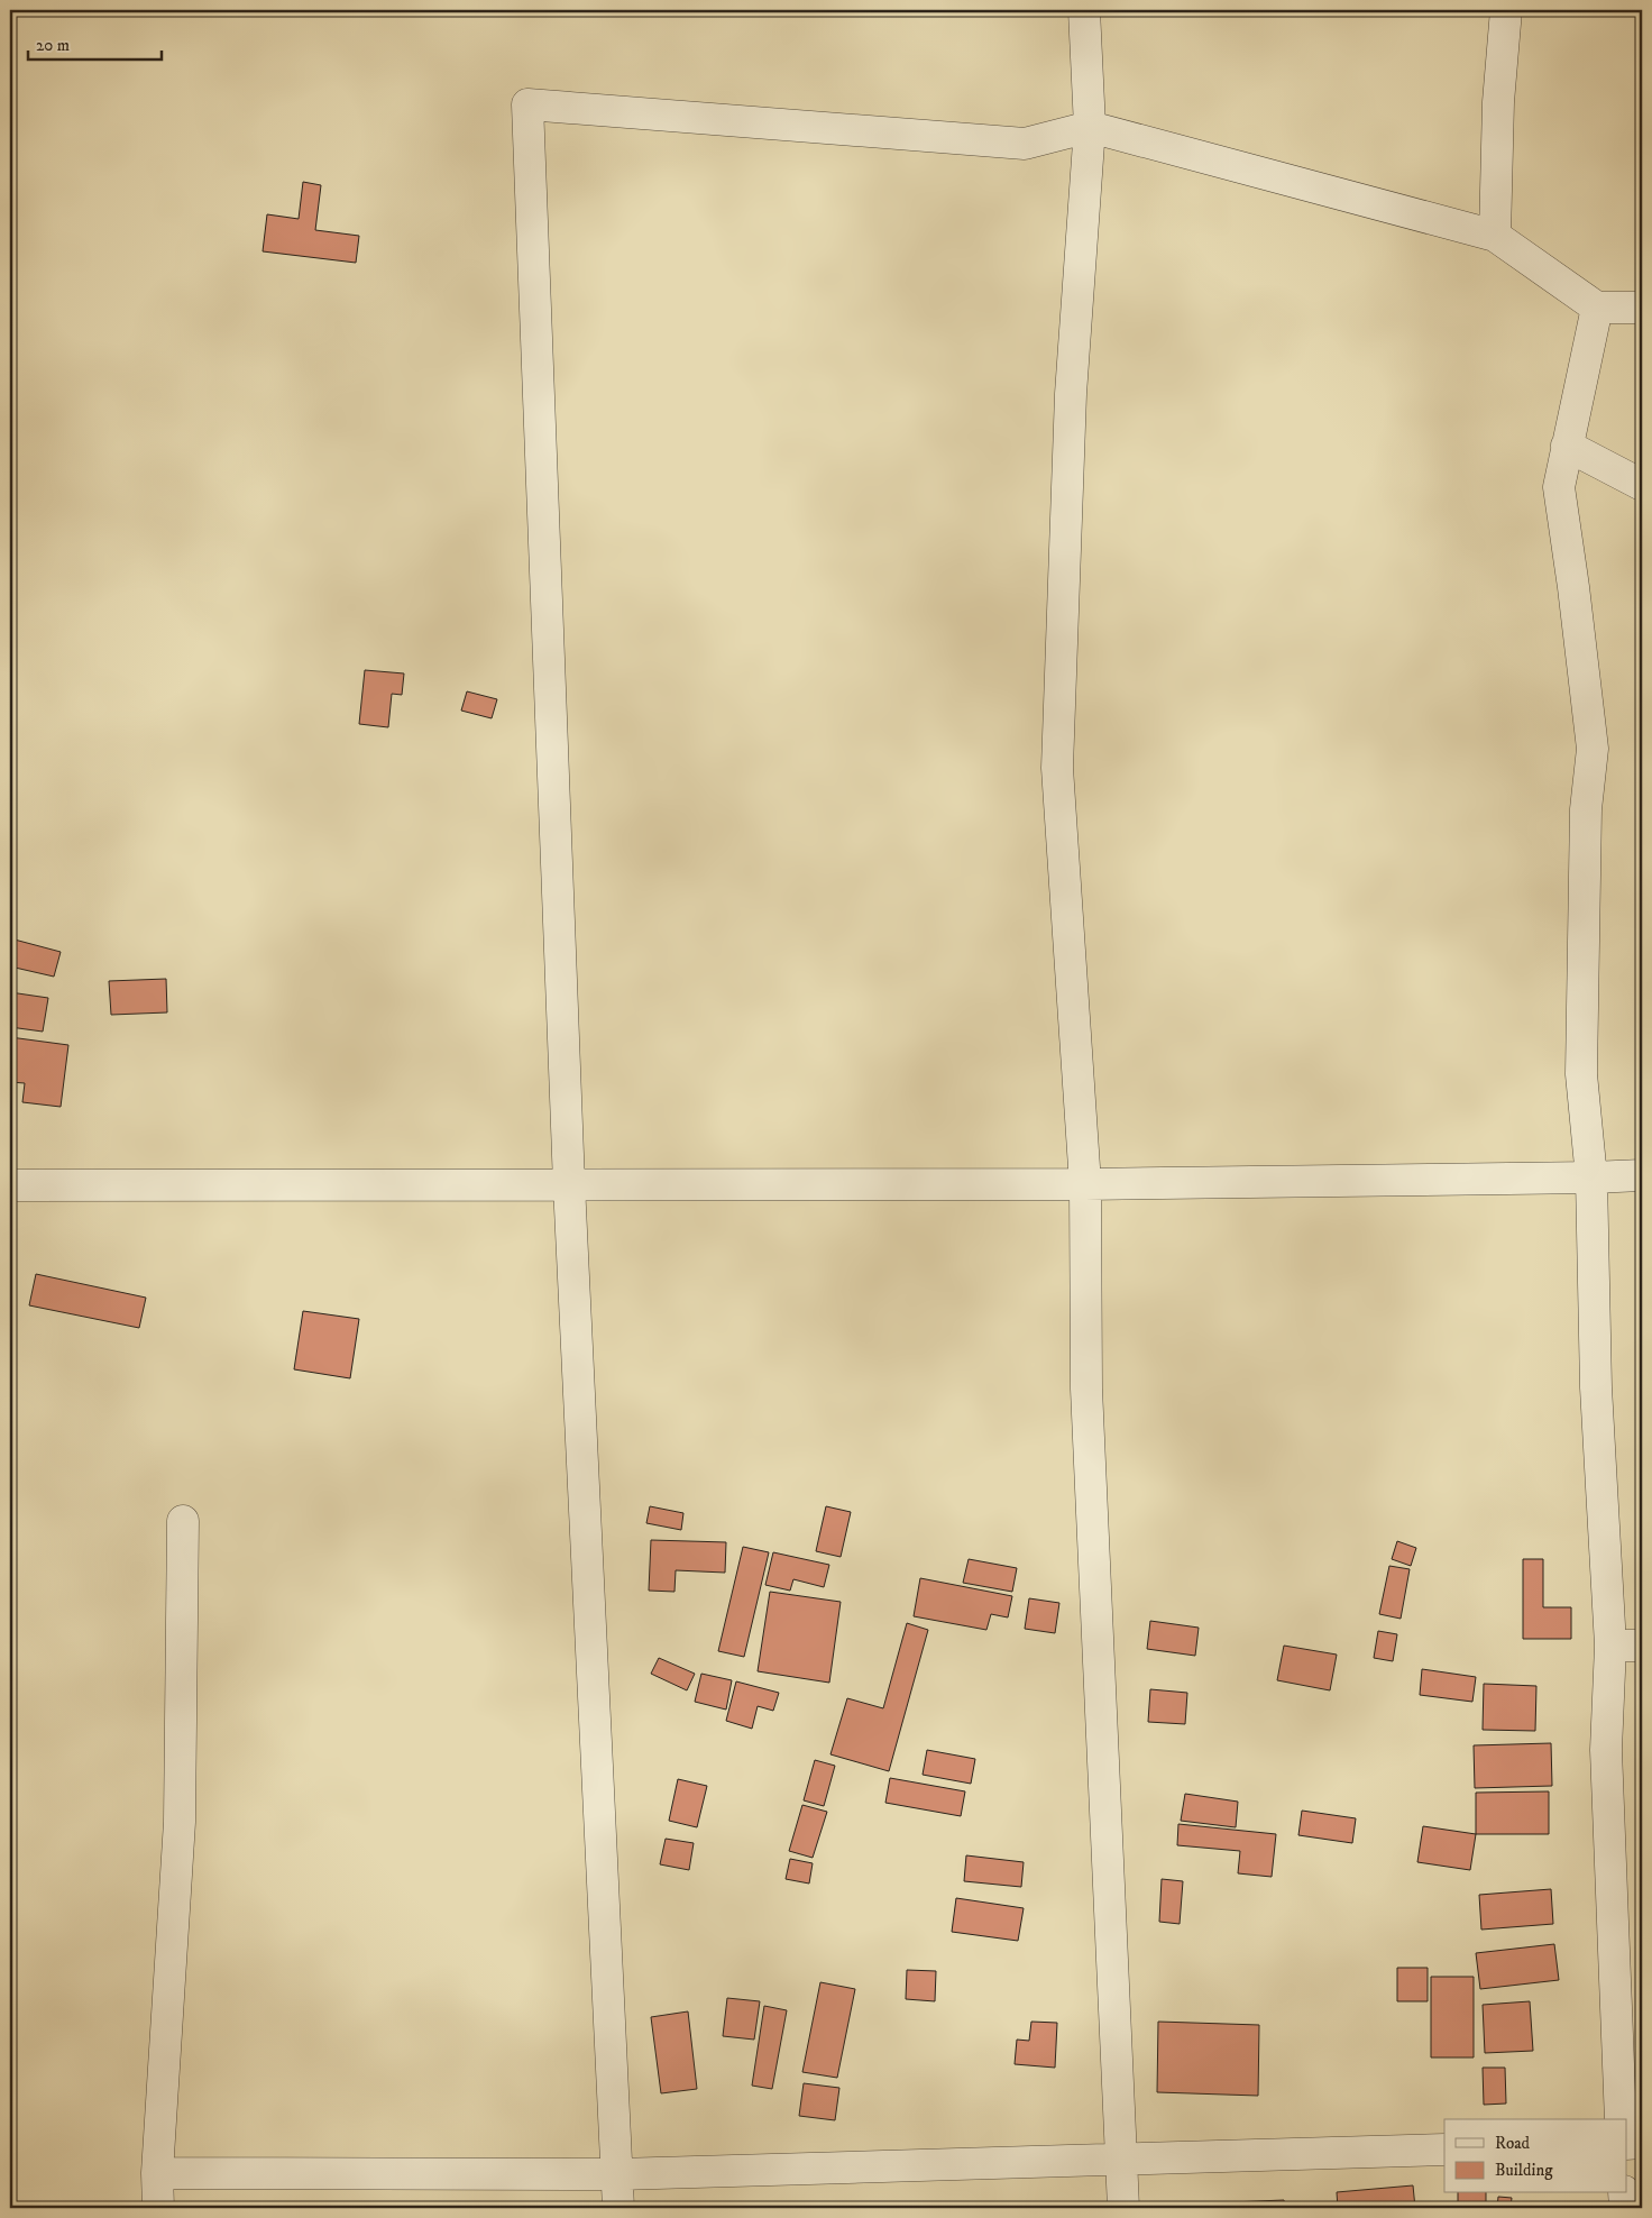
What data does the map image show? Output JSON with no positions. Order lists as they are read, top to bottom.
{
  "legend": ["Road", "Building"],
  "scale_bar": "20 m"
}
